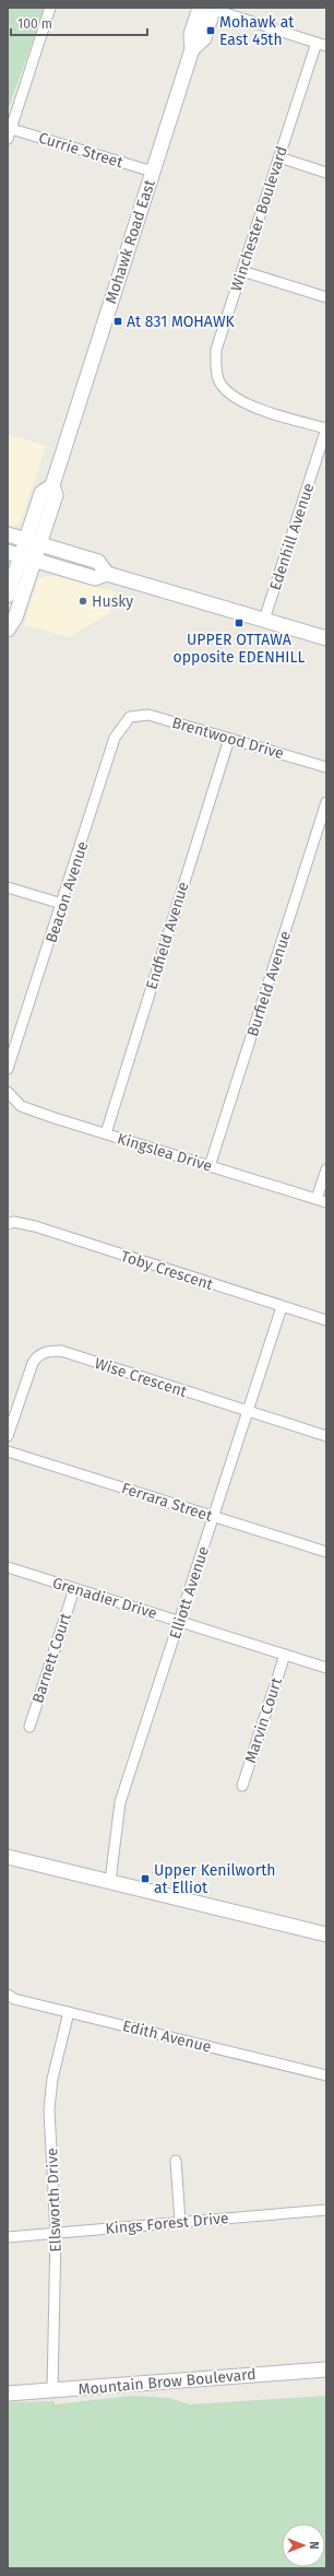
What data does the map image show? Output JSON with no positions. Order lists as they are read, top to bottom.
{
  "streets": {
    "main road": ["Mohawk Road East", "Mountain Brow Boulevard"],
    "street": [
      "Currie Street",
      "Winchester Boulevard",
      "Edenhill Avenue",
      "Brentwood Drive",
      "Beacon Avenue",
      "Endfield Avenue",
      "Burfield Avenue",
      "Kingslea Drive",
      "Toby Crescent",
      "Wise Crescent",
      "Ferrara Street",
      "Elliott Avenue",
      "Grenadier Drive",
      "Barnett Court",
      "Marvin Court",
      "Edith Avenue",
      "Ellsworth Drive",
      "Kings Forest Drive"
    ]
  },
  "crossings": [
    ["Currie Street", "Mohawk Road East"],
    ["Winchester Boulevard", "Edenhill Avenue"],
    ["Brentwood Drive", "Beacon Avenue"],
    ["Brentwood Drive", "Endfield Avenue"],
    ["Endfield Avenue", "Kingslea Drive"],
    ["Burfield Avenue", "Kingslea Drive"],
    ["Toby Crescent", "Elliott Avenue"],
    ["Wise Crescent", "Elliott Avenue"],
    ["Ferrara Street", "Elliott Avenue"],
    ["Elliott Avenue", "Grenadier Drive"],
    ["Grenadier Drive", "Barnett Court"],
    ["Grenadier Drive", "Marvin Court"],
    ["Edith Avenue", "Ellsworth Drive"],
    ["Ellsworth Drive", "Kings Forest Drive"],
    ["Ellsworth Drive", "Mountain Brow Boulevard"]
  ],
  "places": {
    "transit": [
      "Mohawk at East 45th",
      "At 831 MOHAWK",
      "UPPER OTTAWA opposite EDENHILL",
      "Upper Kenilworth at Elliot"
    ],
    "other": ["Husky"]
  },
  "scale_bar": "100 m",
  "north": "right"
}
